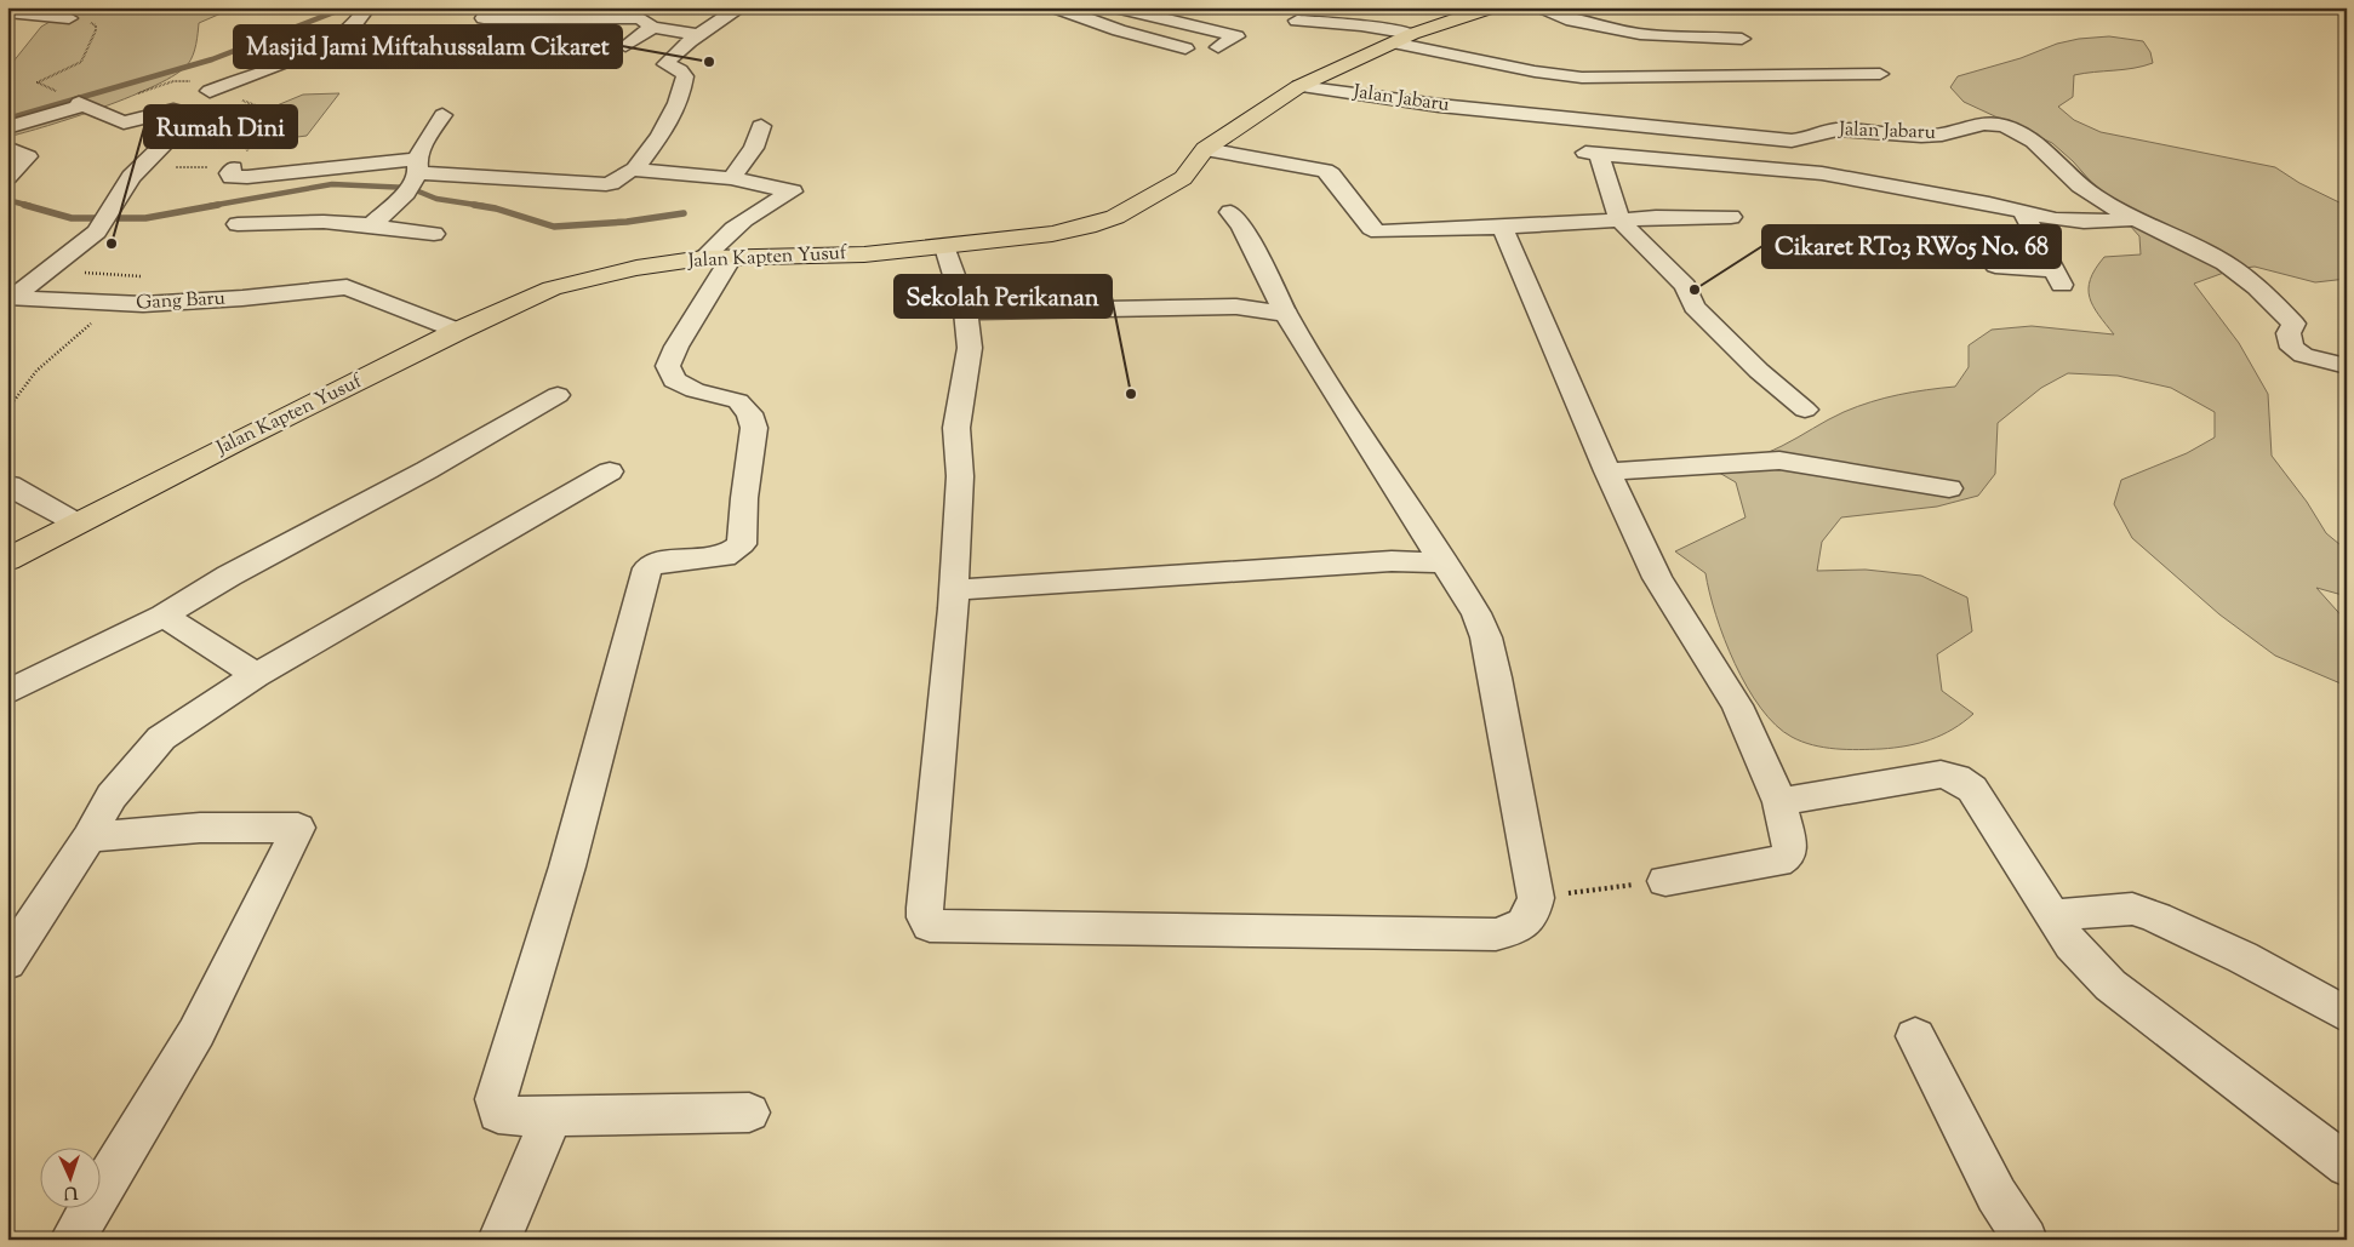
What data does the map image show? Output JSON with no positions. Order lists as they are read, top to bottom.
{
  "streets": {
    "main road": ["Jalan Kapten Yusuf"],
    "street": ["Jalan Jabaru", "Gang Baru"]
  },
  "crossings": [
    ["Jalan Jabaru", "Jalan Kapten Yusuf"],
    ["Jalan Kapten Yusuf", "Gang Baru"]
  ],
  "places": [
    "Masjid Jami Miftahussalam Cikaret",
    "Rumah Dini",
    "Cikaret RT03 RW05 No. 68",
    "Sekolah Perikanan"
  ],
  "north": "bottom"
}
